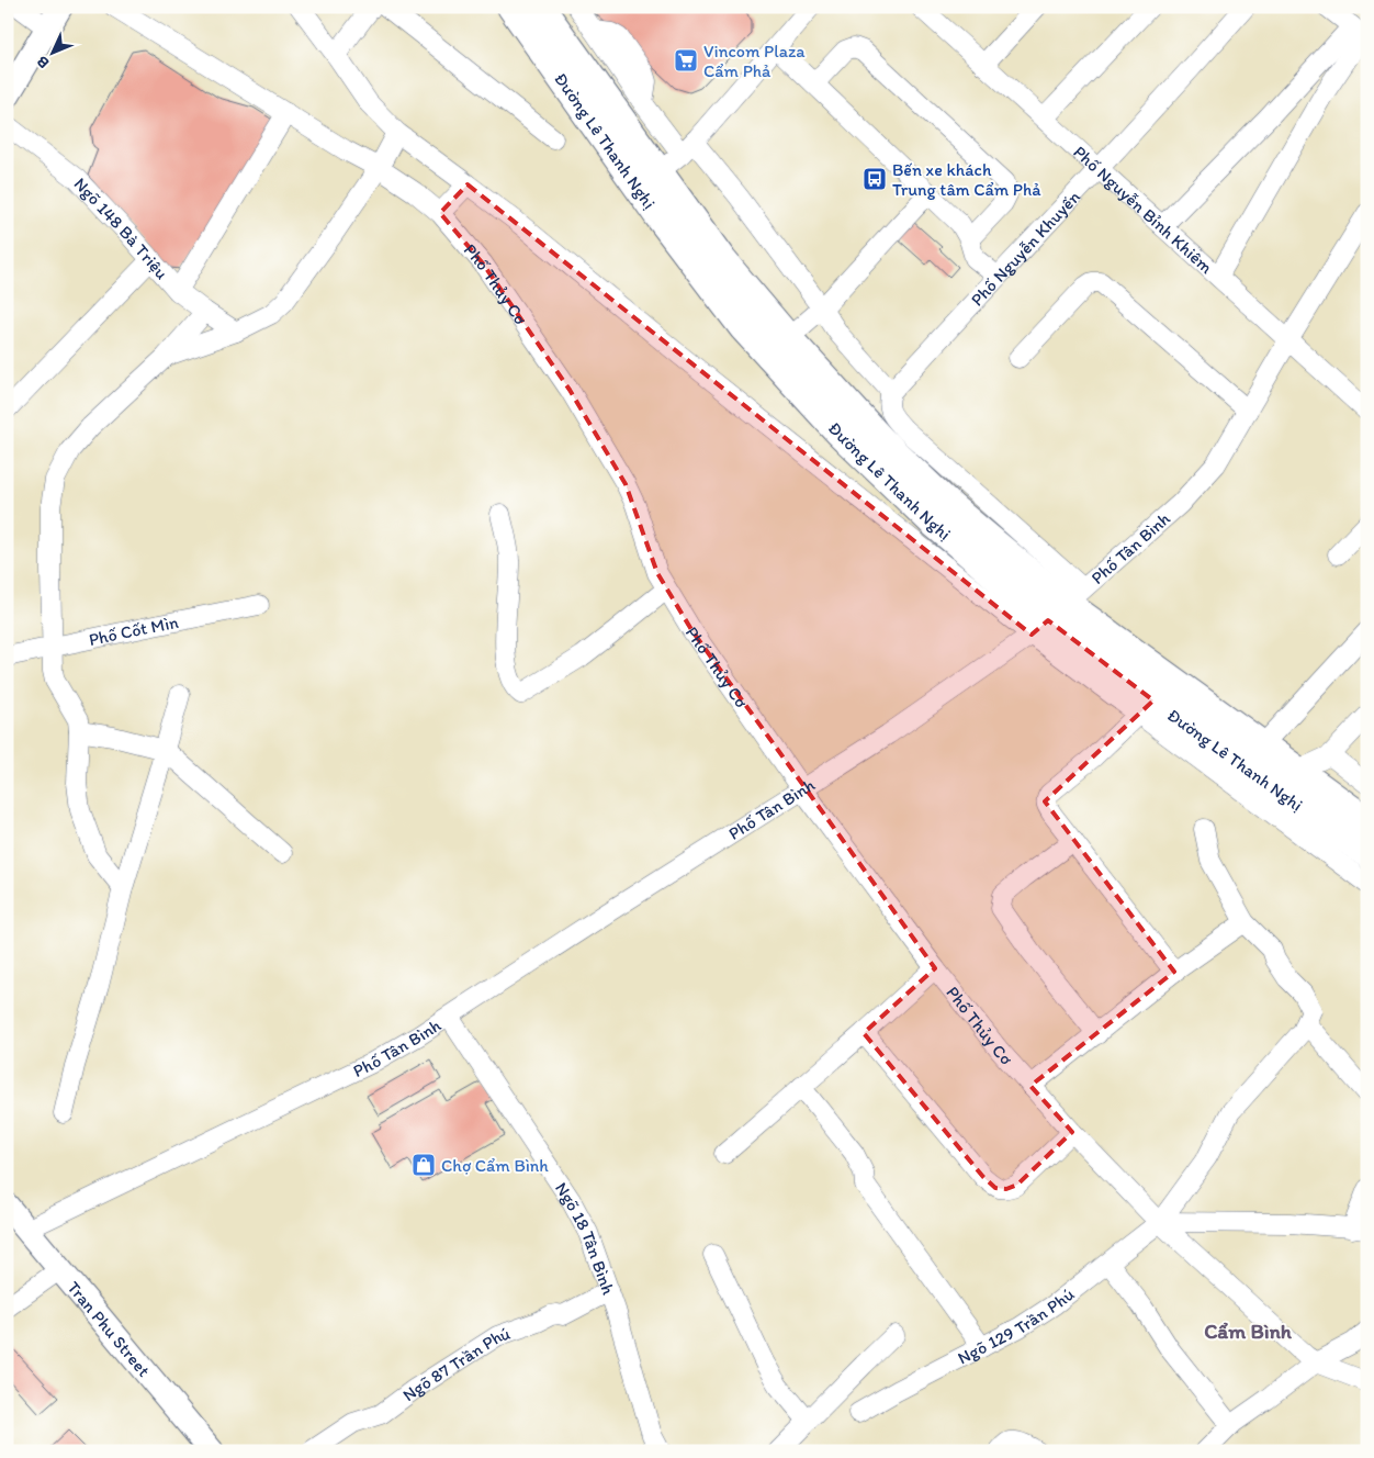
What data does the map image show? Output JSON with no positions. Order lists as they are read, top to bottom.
{
  "streets": {
    "highway": ["Đường Lê Thanh Nghị"],
    "main road": ["Tran Phu Street"],
    "street": [
      "Phố Nguyễn Bỉnh Khiêm",
      "Ngõ 148 Bà Triệu",
      "Phố Nguyễn Khuyến",
      "Phố Thủy Cơ",
      "Phố Tân Bình",
      "Phố Cốt Mìn",
      "Ngõ 18 Tân Bình",
      "Ngõ 129 Trần Phú",
      "Ngõ 87 Trần Phú"
    ]
  },
  "crossings": [
    ["Đường Lê Thanh Nghị", "Phố Tân Bình"],
    ["Phố Nguyễn Bỉnh Khiêm", "Phố Nguyễn Khuyến"],
    ["Phố Nguyễn Bỉnh Khiêm", "Phố Tân Bình"],
    ["Phố Thủy Cơ", "Phố Tân Bình"],
    ["Phố Thủy Cơ", "Ngõ 129 Trần Phú"],
    ["Phố Tân Bình", "Ngõ 18 Tân Bình"],
    ["Phố Tân Bình", "Tran Phu Street"],
    ["Ngõ 18 Tân Bình", "Ngõ 87 Trần Phú"]
  ],
  "districts": ["Cẩm Bình"],
  "places": {
    "supermarket": ["Vincom Plaza Cẩm Phả"],
    "bus stop": ["Bến xe khách Trung tâm Cẩm Phả"],
    "shop": ["Chợ Cẩm Bình"]
  },
  "north": "bottom left"
}
